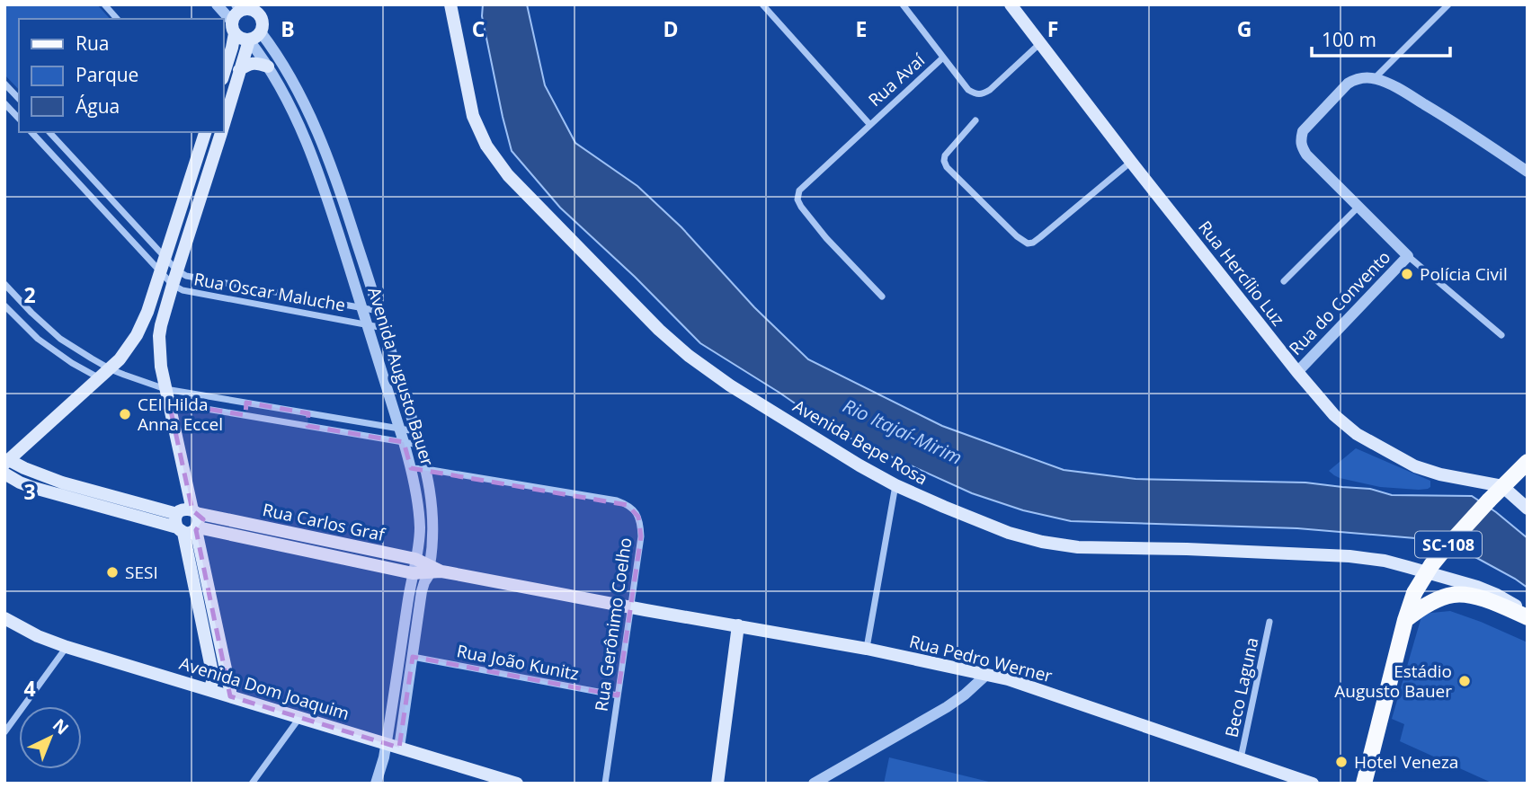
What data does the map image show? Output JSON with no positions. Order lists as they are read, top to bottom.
{
  "streets": {
    "main road": [
      "Rua Hercílio Luz",
      "Avenida Bepe Rosa",
      "Rua Carlos Graf",
      "SC-108",
      "Rua Pedro Werner",
      "Avenida Dom Joaquim"
    ],
    "street": [
      "Rua Avaí",
      "Rua Oscar Maluche",
      "Rua do Convento",
      "Avenida Augusto Bauer",
      "Rua Gerônimo Coelho",
      "Rua João Kunitz",
      "Beco Laguna"
    ]
  },
  "crossings": [
    ["Rua Hercílio Luz", "Rua do Convento"],
    ["Rua Hercílio Luz", "SC-108"],
    ["Rua Oscar Maluche", "Avenida Augusto Bauer"],
    ["Avenida Augusto Bauer", "Rua Carlos Graf"],
    ["Avenida Augusto Bauer", "Rua Gerônimo Coelho"],
    ["Avenida Augusto Bauer", "Rua João Kunitz"],
    ["Avenida Augusto Bauer", "Avenida Dom Joaquim"],
    ["Rua Carlos Graf", "Rua Gerônimo Coelho"],
    ["Rua Carlos Graf", "Rua Pedro Werner"],
    ["Rua Gerônimo Coelho", "Rua Pedro Werner"],
    ["Rua Gerônimo Coelho", "Rua João Kunitz"],
    ["Rua Pedro Werner", "Beco Laguna"]
  ],
  "water": ["Rio Itajaí-Mirim"],
  "places": [
    "Polícia Civil",
    "CEI Hilda Anna Eccel",
    "SESI",
    "Estádio Augusto Bauer",
    "Hotel Veneza"
  ],
  "legend": ["Rua", "Parque", "Água"],
  "scale_bar": "100 m",
  "north": "top right",
  "grid": {
    "columns": [
      "B",
      "C",
      "D",
      "E",
      "F",
      "G"
    ],
    "rows": ["2", "3", "4"]
  }
}
